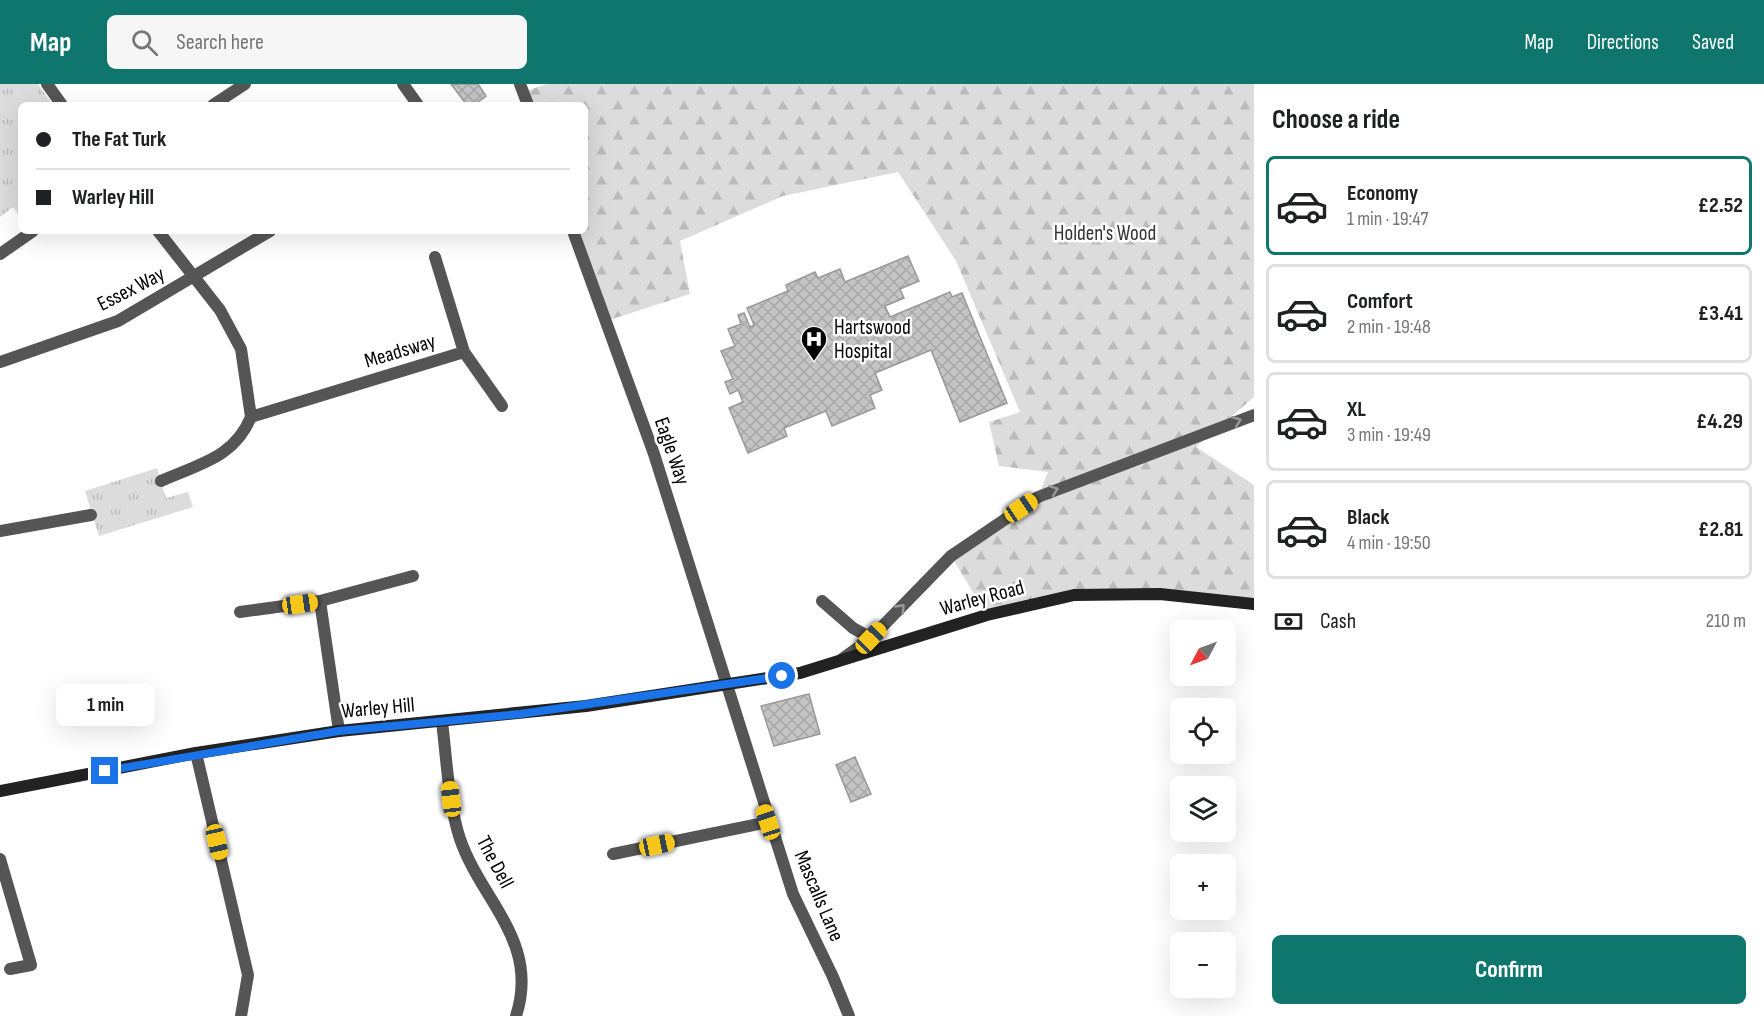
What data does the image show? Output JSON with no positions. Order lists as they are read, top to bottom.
{
  "streets": {
    "main road": ["Warley Road", "Warley Hill"],
    "street": [
      "Essex Way",
      "Meadsway",
      "Eagle Way",
      "The Dell",
      "Mascalls Lane"
    ]
  },
  "crossings": [
    ["Eagle Way", "Warley Road"],
    ["Eagle Way", "Warley Hill"],
    ["Eagle Way", "Mascalls Lane"],
    ["Warley Road", "Warley Hill"],
    ["Warley Road", "Mascalls Lane"],
    ["Warley Hill", "The Dell"],
    ["Warley Hill", "Mascalls Lane"]
  ],
  "parks": ["Holden's Wood"],
  "places": {
    "hospital": ["Hartswood Hospital"]
  },
  "north": "bottom left",
  "page": {
    "header": "Map",
    "search": "Search here",
    "nav": ["Map", "Directions", "Saved"],
    "heading": "Choose a ride",
    "banner": ["The Fat Turk", "Warley Hill"],
    "list": [
      {
        "name": "Economy",
        "note": "1 min · 19:47",
        "value": "£2.52"
      },
      {
        "name": "Comfort",
        "note": "2 min · 19:48",
        "value": "£3.41"
      },
      {
        "name": "XL",
        "note": "3 min · 19:49",
        "value": "£4.29"
      },
      {
        "name": "Black",
        "note": "4 min · 19:50",
        "value": "£2.81"
      }
    ],
    "pay": ["Cash", "210 m"],
    "map_buttons": ["+", "−"],
    "bubble": "1 min",
    "buttons": "Confirm"
  }
}
